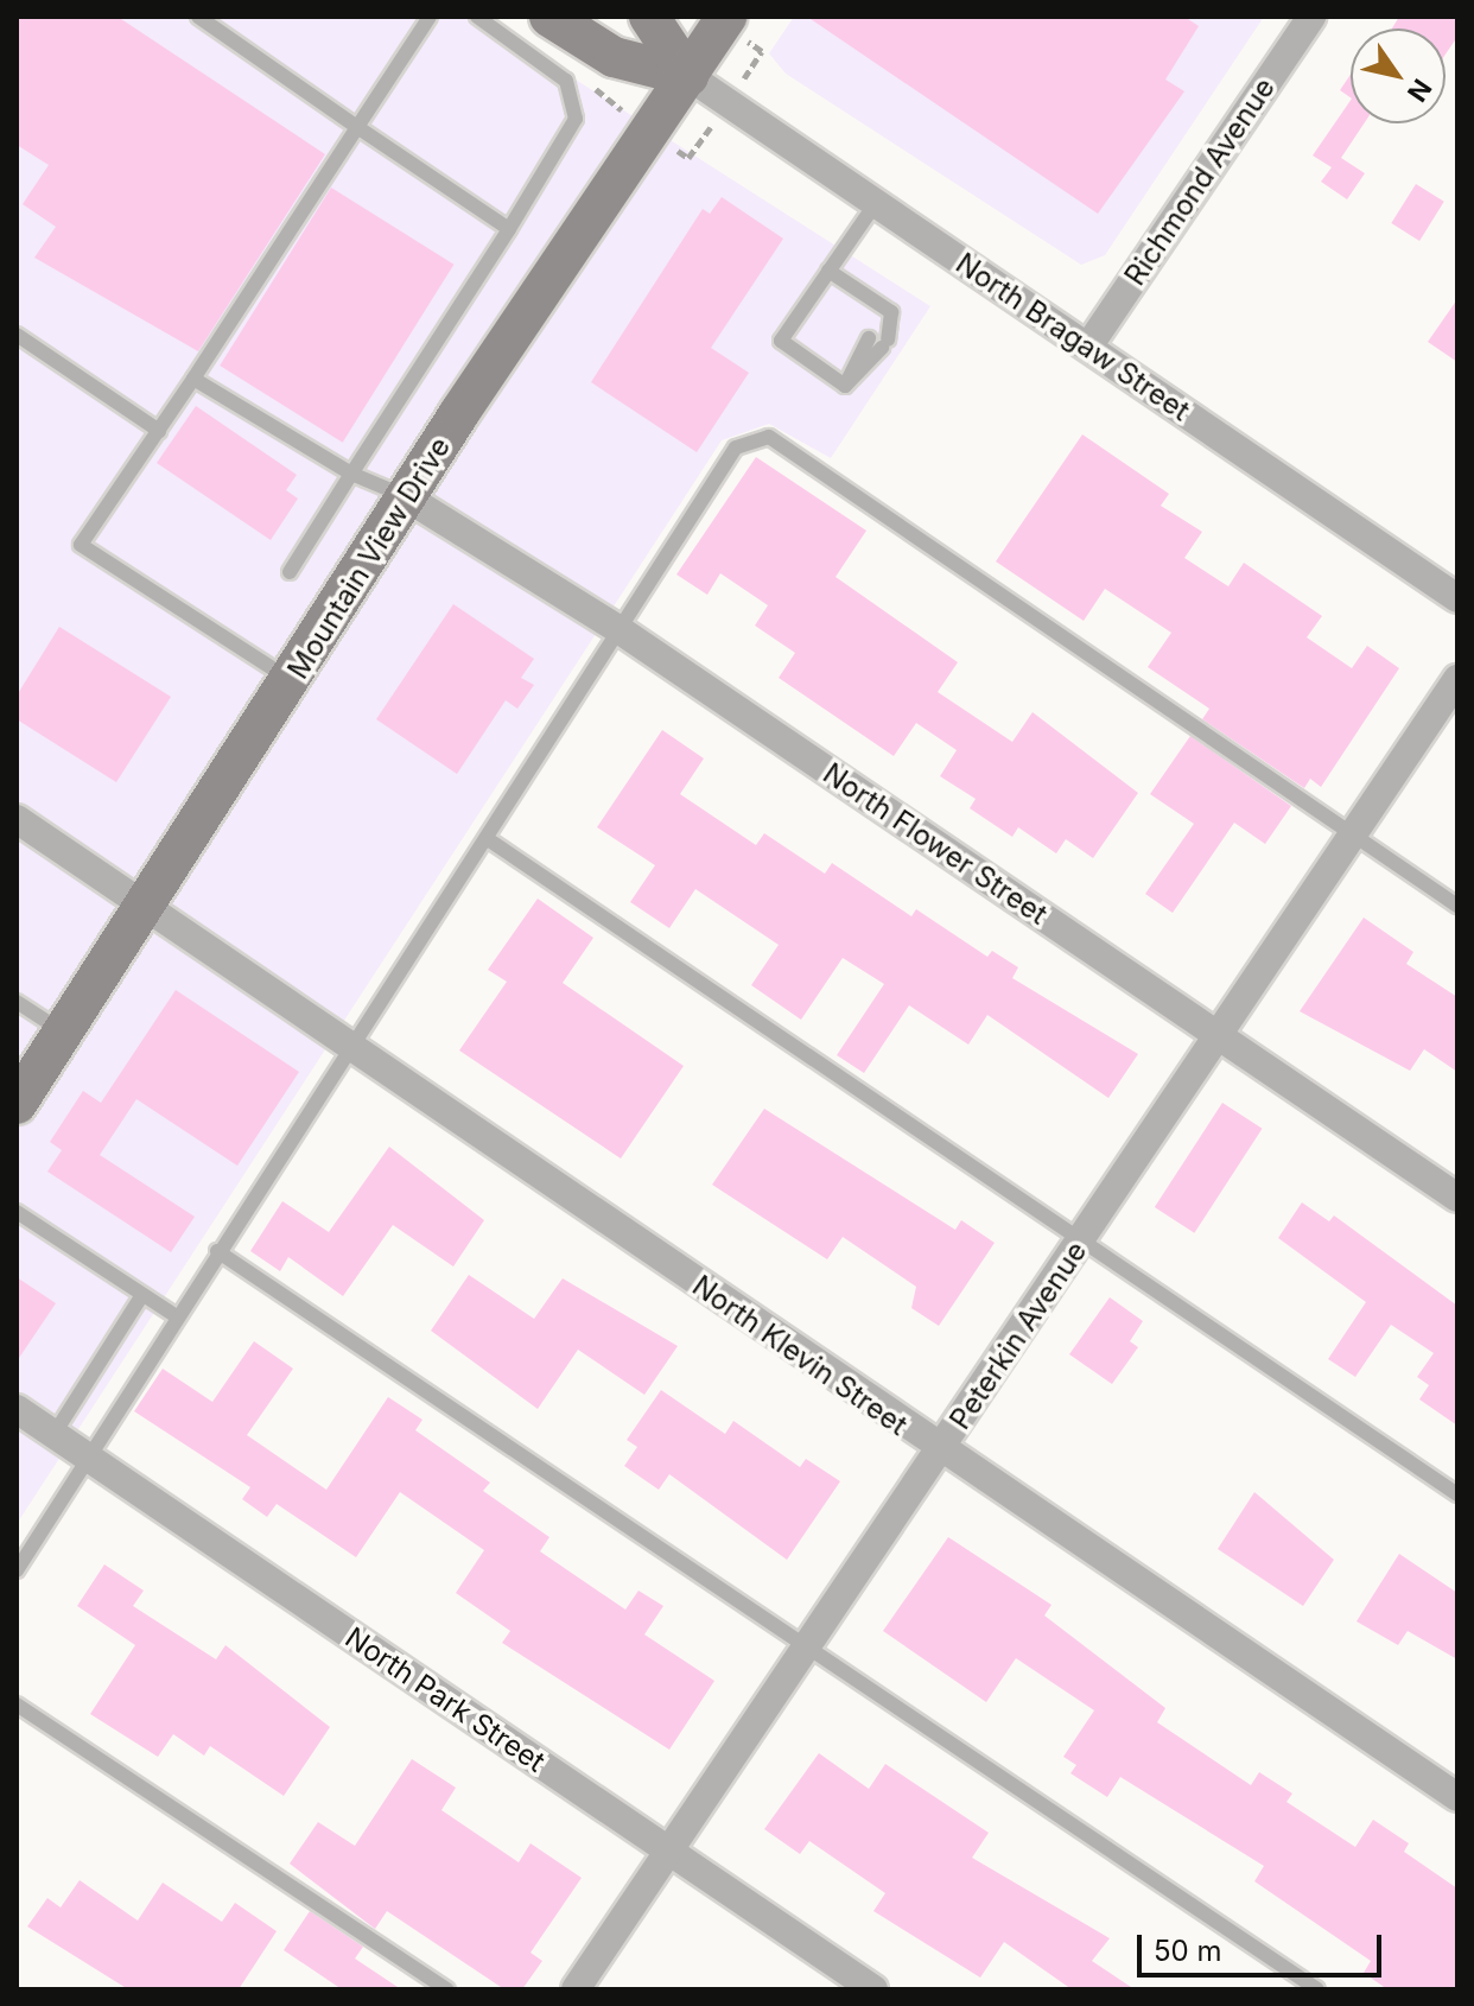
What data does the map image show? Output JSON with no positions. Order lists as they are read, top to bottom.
{
  "streets": {
    "street": [
      "Richmond Avenue",
      "North Bragaw Street",
      "Mountain View Drive",
      "North Flower Street",
      "Peterkin Avenue",
      "North Klevin Street",
      "North Park Street"
    ]
  },
  "crossings": [
    ["Richmond Avenue", "North Bragaw Street"],
    ["North Bragaw Street", "Mountain View Drive"],
    ["Mountain View Drive", "North Flower Street"],
    ["Mountain View Drive", "North Klevin Street"],
    ["North Flower Street", "Peterkin Avenue"],
    ["Peterkin Avenue", "North Klevin Street"],
    ["Peterkin Avenue", "North Park Street"]
  ],
  "scale_bar": "50 m",
  "north": "bottom right"
}
